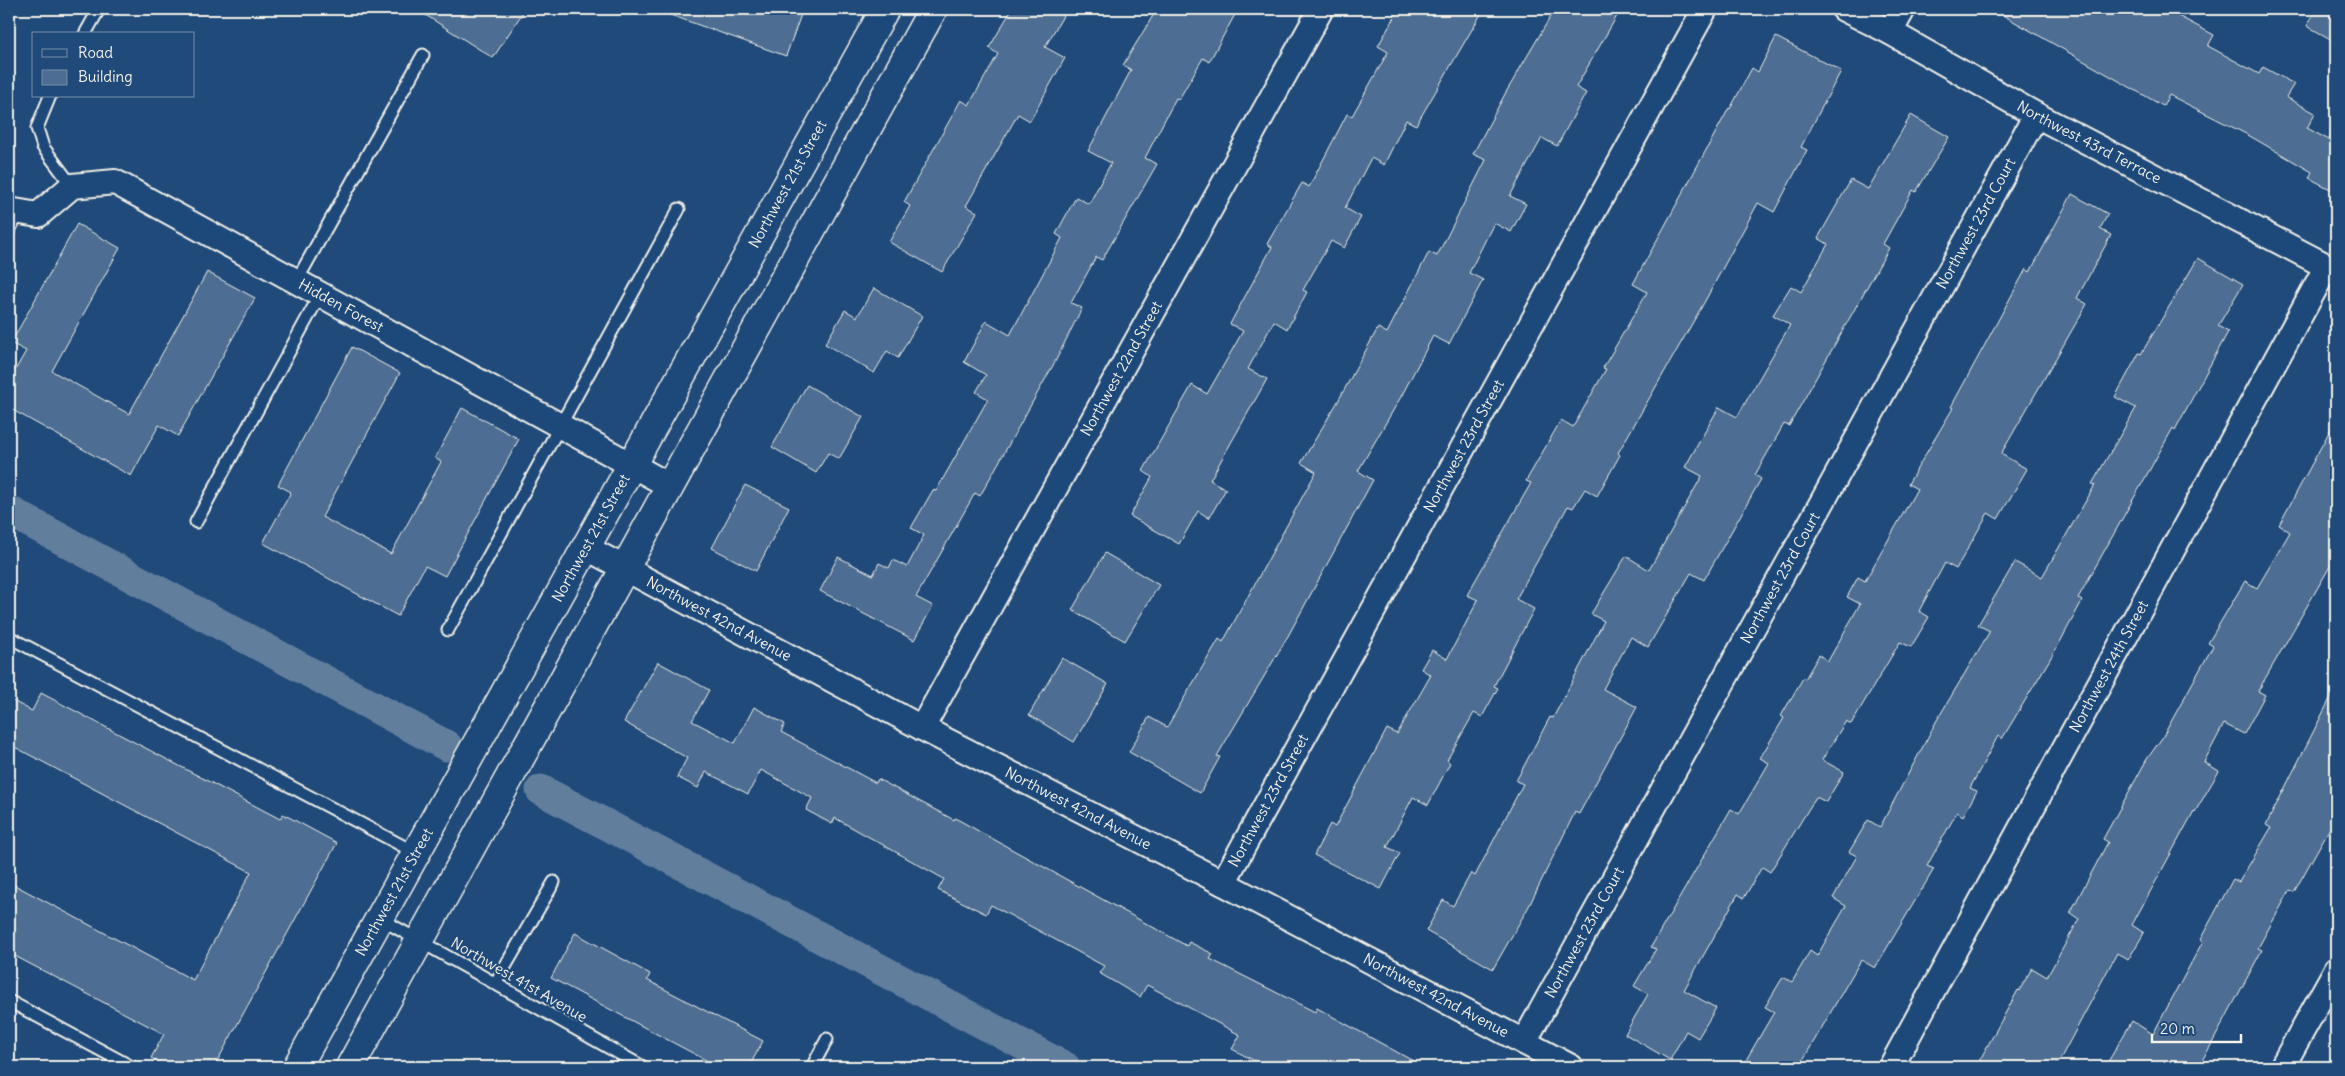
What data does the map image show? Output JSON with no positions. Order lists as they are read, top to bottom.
{
  "streets": {
    "street": [
      "Northwest 43rd Terrace",
      "Northwest 21st Street",
      "Northwest 23rd Court",
      "Hidden Forest",
      "Northwest 22nd Street",
      "Northwest 23rd Street",
      "Northwest 42nd Avenue",
      "Northwest 24th Street"
    ],
    "lane": ["Northwest 41st Avenue"]
  },
  "crossings": [
    ["Northwest 43rd Terrace", "Northwest 23rd Court"],
    ["Northwest 43rd Terrace", "Northwest 24th Street"],
    ["Northwest 21st Street", "Hidden Forest"],
    ["Northwest 21st Street", "Northwest 42nd Avenue"],
    ["Northwest 21st Street", "Northwest 41st Avenue"],
    ["Northwest 23rd Court", "Northwest 42nd Avenue"],
    ["Northwest 22nd Street", "Northwest 42nd Avenue"],
    ["Northwest 23rd Street", "Northwest 42nd Avenue"]
  ],
  "legend": ["Road", "Building"],
  "scale_bar": "20 m"
}
